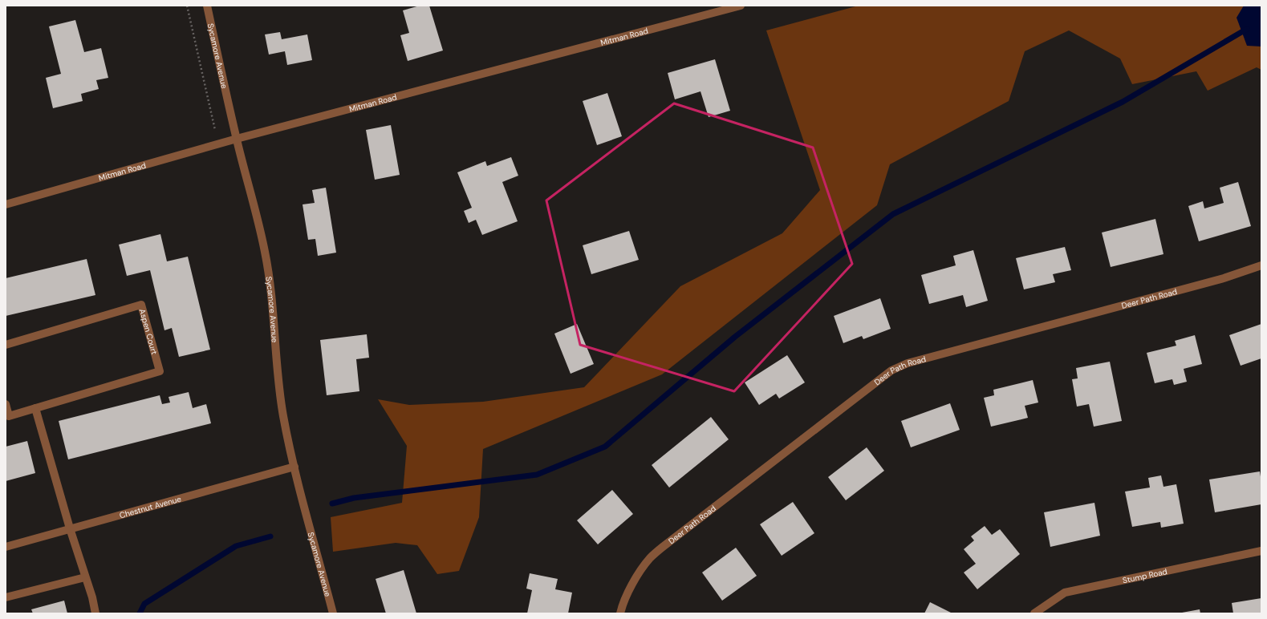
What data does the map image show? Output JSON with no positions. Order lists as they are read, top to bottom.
{
  "streets": {
    "street": [
      "Mitman Road",
      "Sycamore Avenue",
      "Deer Path Road",
      "Aspen Court",
      "Chestnut Avenue",
      "Stump Road"
    ]
  },
  "crossings": [
    ["Mitman Road", "Sycamore Avenue"],
    ["Sycamore Avenue", "Chestnut Avenue"]
  ]
}
